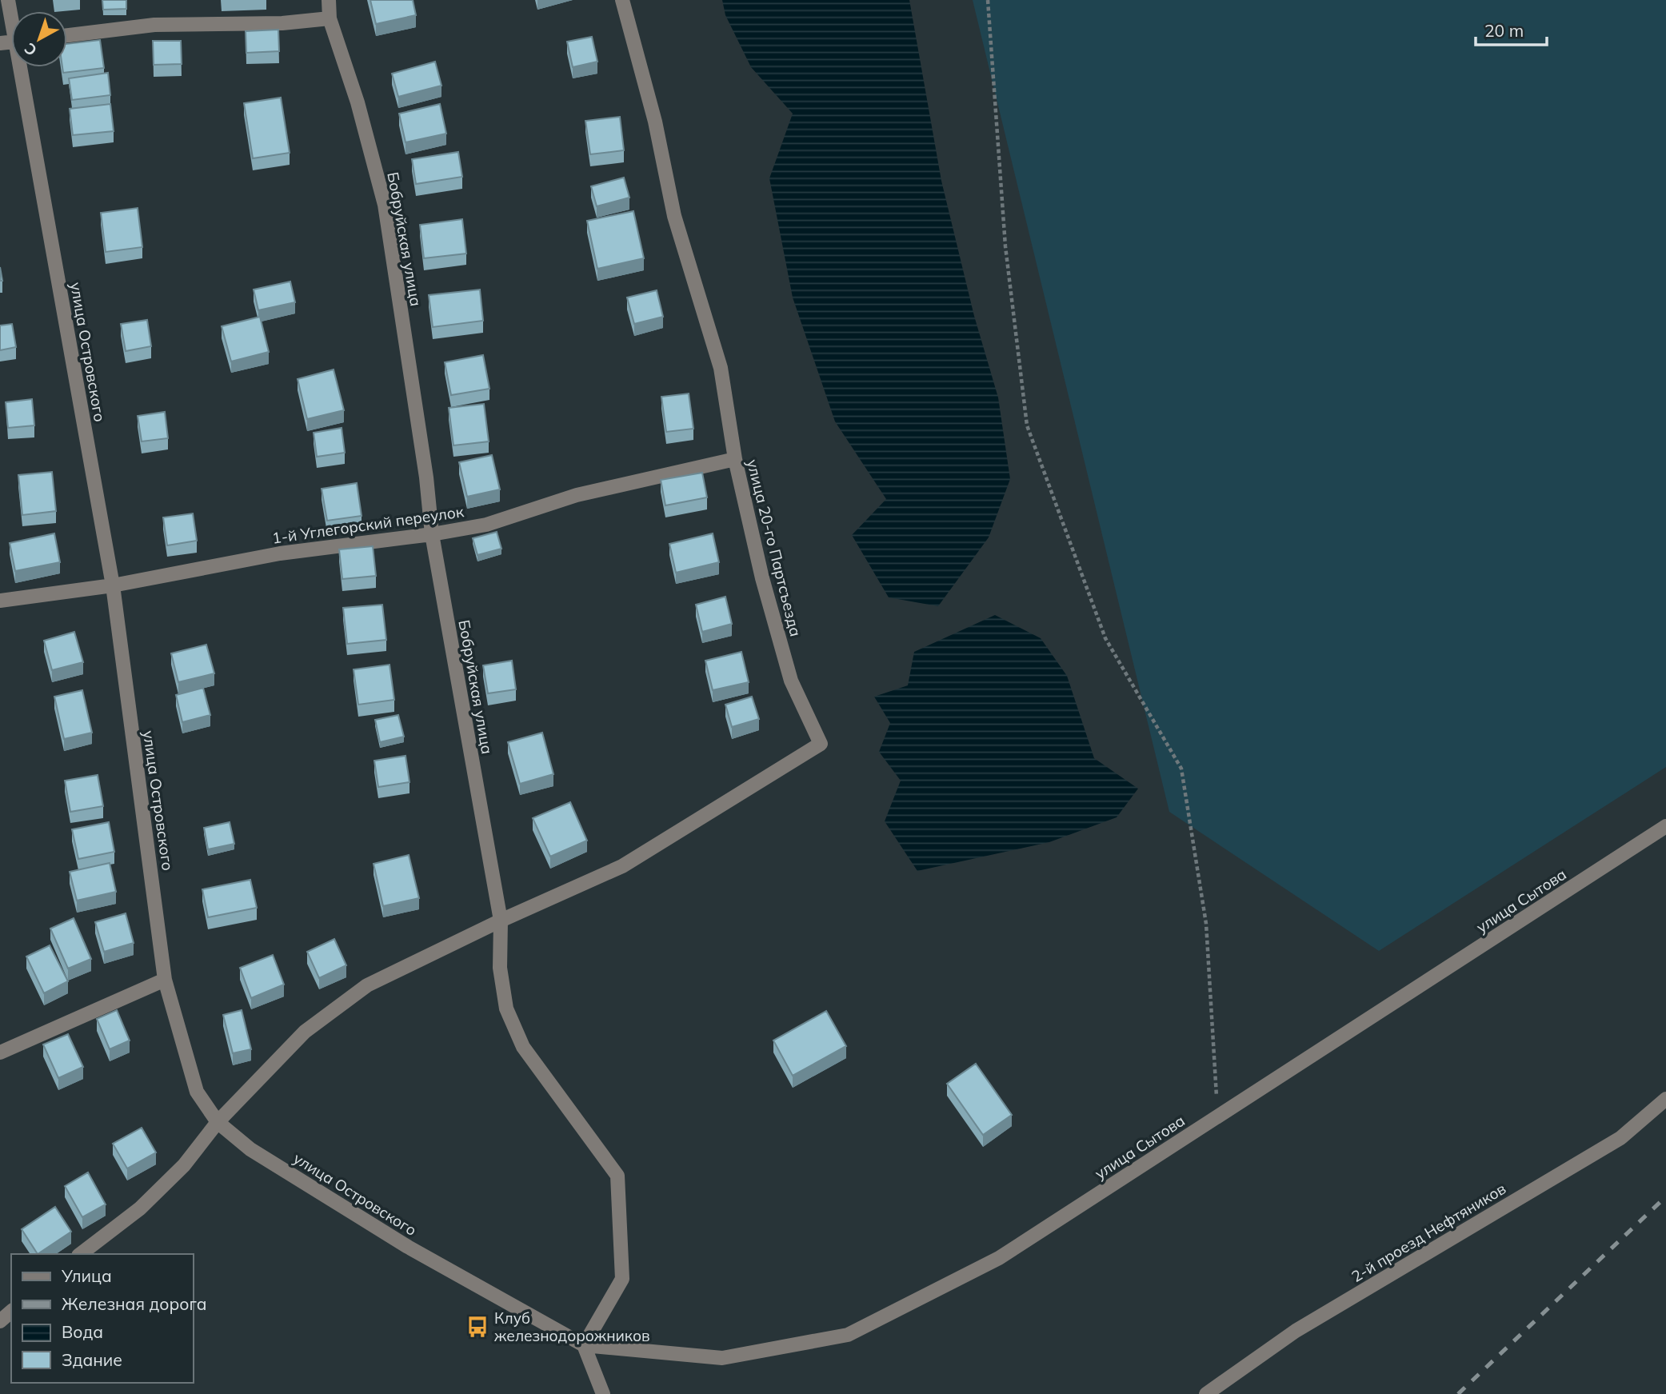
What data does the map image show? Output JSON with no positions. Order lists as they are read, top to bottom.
{
  "streets": {
    "street": [
      "Бобруйская улица",
      "улица Островского",
      "1-й Углегорский переулок",
      "улица 20-го Партсъезда",
      "улица Сытова",
      "2-й проезд Нефтяников"
    ]
  },
  "crossings": [
    ["Бобруйская улица", "улица Островского"],
    ["Бобруйская улица", "1-й Углегорский переулок"],
    ["Бобруйская улица", "улица 20-го Партсъезда"],
    ["Бобруйская улица", "улица Сытова"],
    ["улица Островского", "1-й Углегорский переулок"],
    ["улица Островского", "улица Сытова"],
    ["1-й Углегорский переулок", "улица 20-го Партсъезда"]
  ],
  "places": {
    "bus stop": ["Клуб железнодорожников"]
  },
  "legend": [
    "Улица",
    "Железная дорога",
    "Вода",
    "Здание"
  ],
  "scale_bar": "20 m",
  "north": "bottom left"
}
